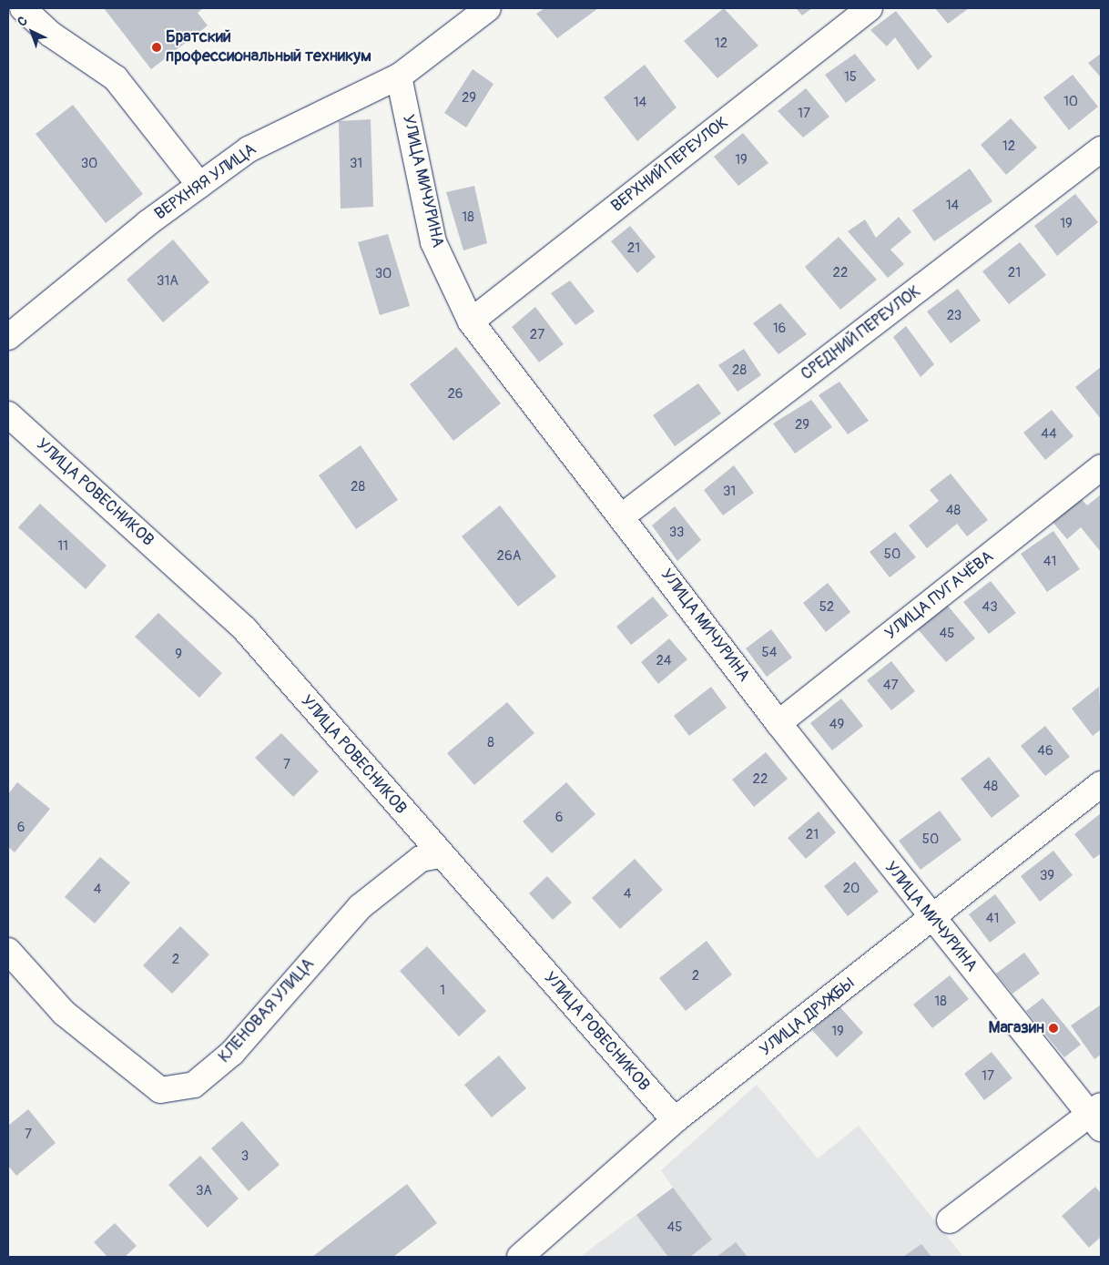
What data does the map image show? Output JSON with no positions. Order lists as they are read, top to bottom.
{
  "streets": {
    "street": [
      "ВЕРХНИЙ ПЕРЕУЛОК",
      "УЛИЦА МИЧУРИНА",
      "ВЕРХНЯЯ УЛИЦА",
      "СРЕДНИЙ ПЕРЕУЛОК",
      "УЛИЦА РОВЕСНИКОВ",
      "УЛИЦА ПУГАЧЁВА",
      "КЛЕНОВАЯ УЛИЦА",
      "УЛИЦА ДРУЖБЫ"
    ]
  },
  "crossings": [
    ["ВЕРХНИЙ ПЕРЕУЛОК", "УЛИЦА МИЧУРИНА"],
    ["УЛИЦА МИЧУРИНА", "ВЕРХНЯЯ УЛИЦА"],
    ["УЛИЦА МИЧУРИНА", "СРЕДНИЙ ПЕРЕУЛОК"],
    ["УЛИЦА МИЧУРИНА", "УЛИЦА ПУГАЧЁВА"],
    ["УЛИЦА МИЧУРИНА", "УЛИЦА ДРУЖБЫ"],
    ["УЛИЦА РОВЕСНИКОВ", "КЛЕНОВАЯ УЛИЦА"],
    ["УЛИЦА РОВЕСНИКОВ", "УЛИЦА ДРУЖБЫ"]
  ],
  "places": ["Братский профессиональный техникум", "Магазин"],
  "house_numbers": [
    "12",
    "15",
    "29",
    "10",
    "14",
    "17",
    "12",
    "19",
    "30",
    "31",
    "14",
    "18",
    "19",
    "21",
    "22",
    "21",
    "30",
    "31А",
    "23",
    "16",
    "27",
    "28",
    "26",
    "29",
    "44",
    "28",
    "31",
    "48",
    "33",
    "11",
    "50",
    "26А",
    "41",
    "52",
    "43",
    "45",
    "54",
    "9",
    "24",
    "47",
    "49",
    "8",
    "46",
    "7",
    "22",
    "48",
    "6",
    "6",
    "21",
    "50",
    "39",
    "20",
    "4",
    "4",
    "41",
    "2",
    "2",
    "1",
    "18",
    "19",
    "17",
    "7",
    "3",
    "3А",
    "45"
  ],
  "north": "top left"
}
